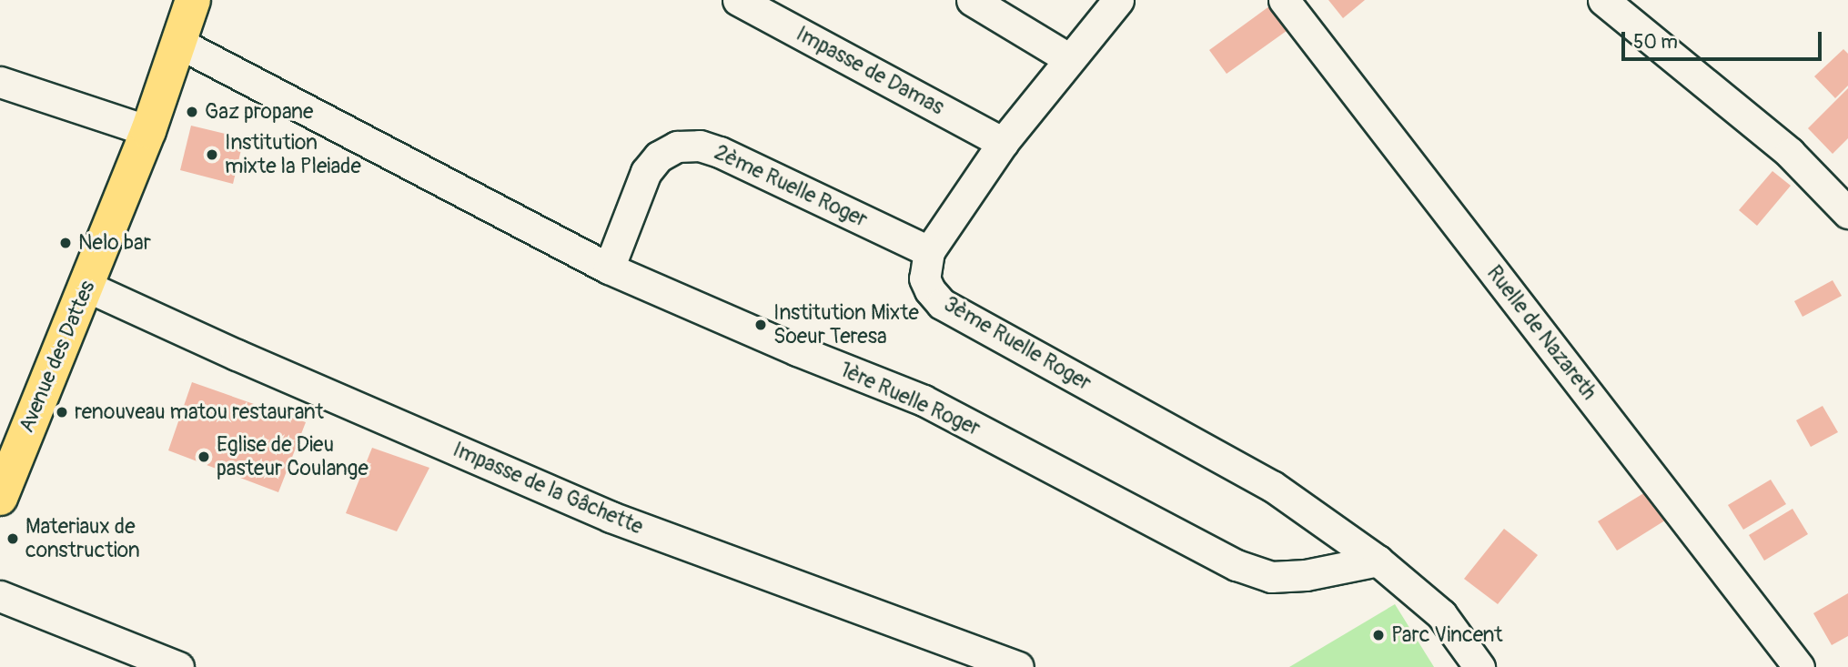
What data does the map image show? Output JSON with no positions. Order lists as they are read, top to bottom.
{
  "streets": {
    "main road": ["Avenue des Dattes"],
    "street": [
      "Impasse de Damas",
      "2ème Ruelle Roger",
      "Ruelle de Nazareth",
      "3ème Ruelle Roger",
      "1ère Ruelle Roger",
      "Impasse de la Gâchette"
    ]
  },
  "crossings": [
    ["Impasse de Damas", "3ème Ruelle Roger"],
    ["2ème Ruelle Roger", "3ème Ruelle Roger"],
    ["2ème Ruelle Roger", "1ère Ruelle Roger"],
    ["3ème Ruelle Roger", "1ère Ruelle Roger"],
    ["Avenue des Dattes", "1ère Ruelle Roger"],
    ["Avenue des Dattes", "Impasse de la Gâchette"]
  ],
  "places": [
    "Gaz propane",
    "Institution mixte la Pleiade",
    "Nelo bar",
    "Institution Mixte Soeur Teresa",
    "renouveau matou restaurant",
    "Eglise de Dieu pasteur Coulange",
    "Materiaux de construction",
    "Parc Vincent"
  ],
  "scale_bar": "50 m"
}
